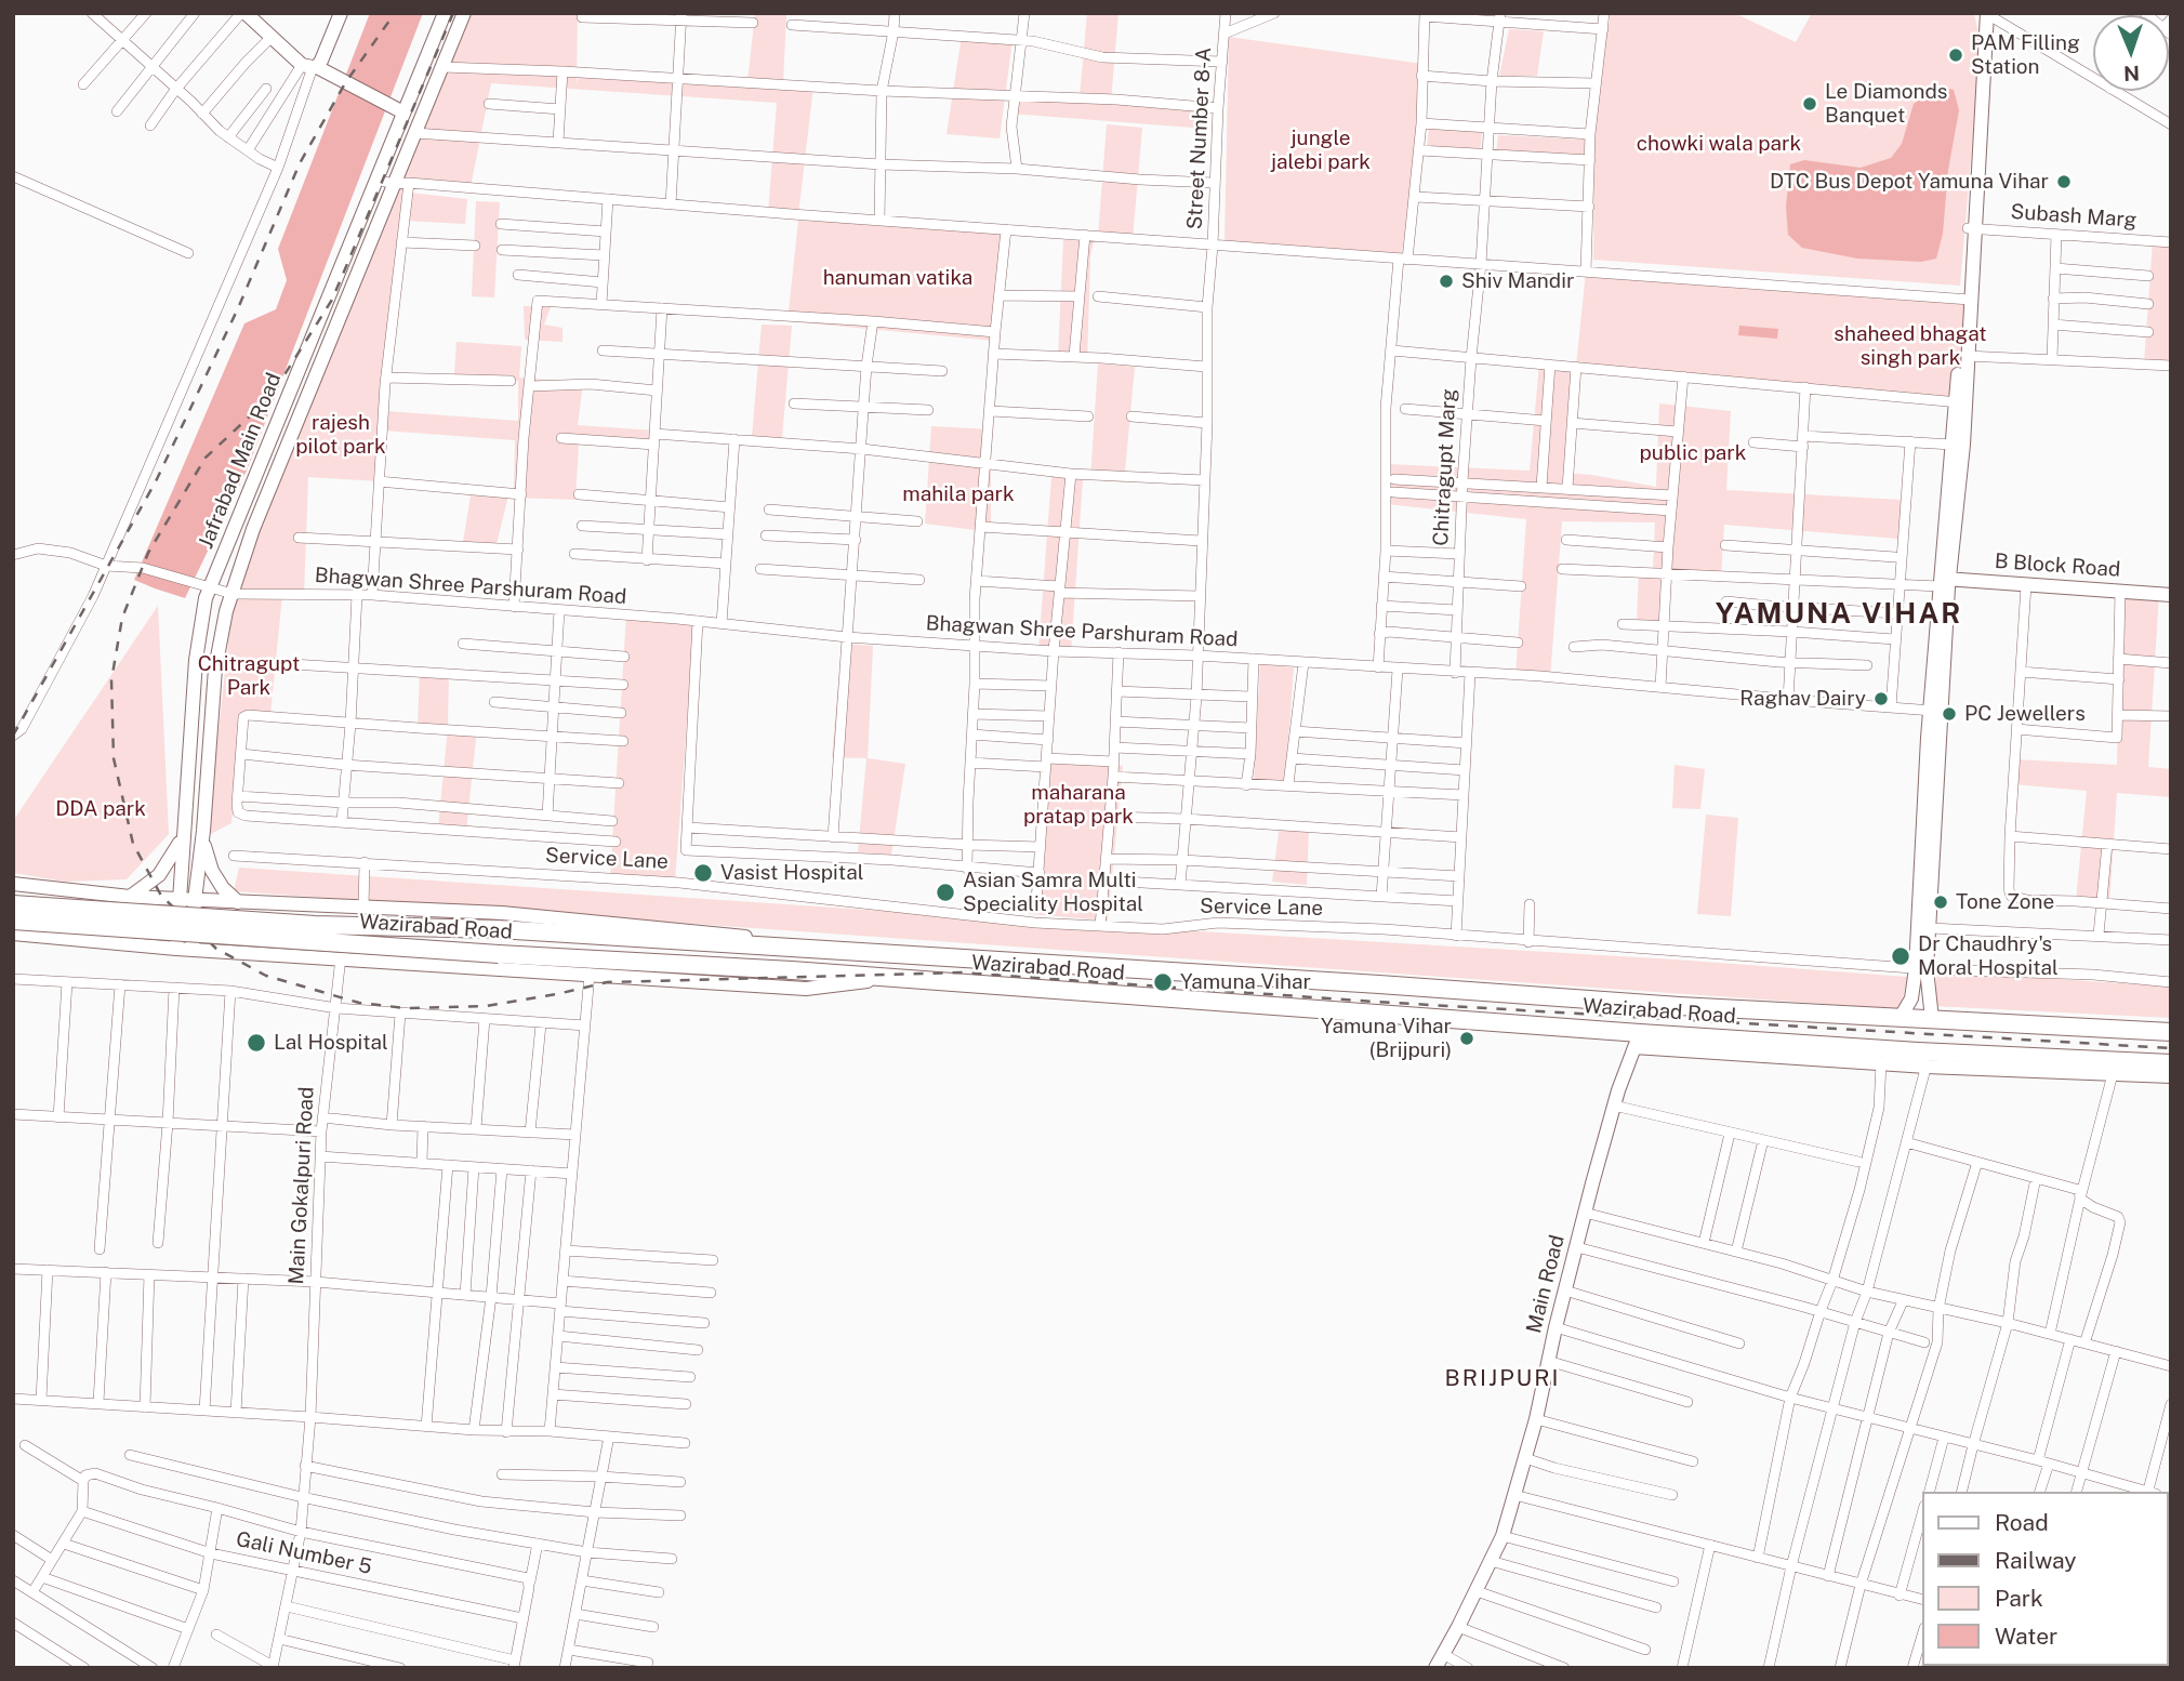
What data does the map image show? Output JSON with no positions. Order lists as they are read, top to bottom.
{
  "streets": {
    "highway": ["Wazirabad Road"],
    "main road": ["Jafrabad Main Road", "B Block Road", "Main Road"],
    "street": [
      "Street Number 8-A",
      "Subash Marg",
      "Chitragupt Marg",
      "Bhagwan Shree Parshuram Road",
      "Service Lane",
      "Main Gokalpuri Road",
      "Gali Number 5"
    ]
  },
  "crossings": [
    ["Street Number 8-A", "Bhagwan Shree Parshuram Road"],
    ["Jafrabad Main Road", "Bhagwan Shree Parshuram Road"],
    ["Chitragupt Marg", "Bhagwan Shree Parshuram Road"],
    ["Wazirabad Road", "Main Road"],
    ["Main Gokalpuri Road", "Gali Number 5"]
  ],
  "districts": ["YAMUNA VIHAR", "BRIJPURI"],
  "parks": [
    "jungle jalebi park",
    "chowki wala park",
    "hanuman vatika",
    "shaheed bhagat singh park",
    "rajesh pilot park",
    "public park",
    "mahila park",
    "Chitragupt Park",
    "maharana pratap park",
    "DDA park"
  ],
  "places": [
    "PAM Filling Station",
    "Le Diamonds Banquet",
    "DTC Bus Depot Yamuna Vihar",
    "Shiv Mandir",
    "Raghav Dairy",
    "PC Jewellers",
    "Vasist Hospital",
    "Asian Samra Multi Speciality Hospital",
    "Tone Zone",
    "Dr Chaudhry's Moral Hospital",
    "Yamuna Vihar",
    "Yamuna Vihar (Brijpuri)",
    "Lal Hospital"
  ],
  "legend": [
    "Road",
    "Railway",
    "Park",
    "Water"
  ],
  "north": "bottom"
}
